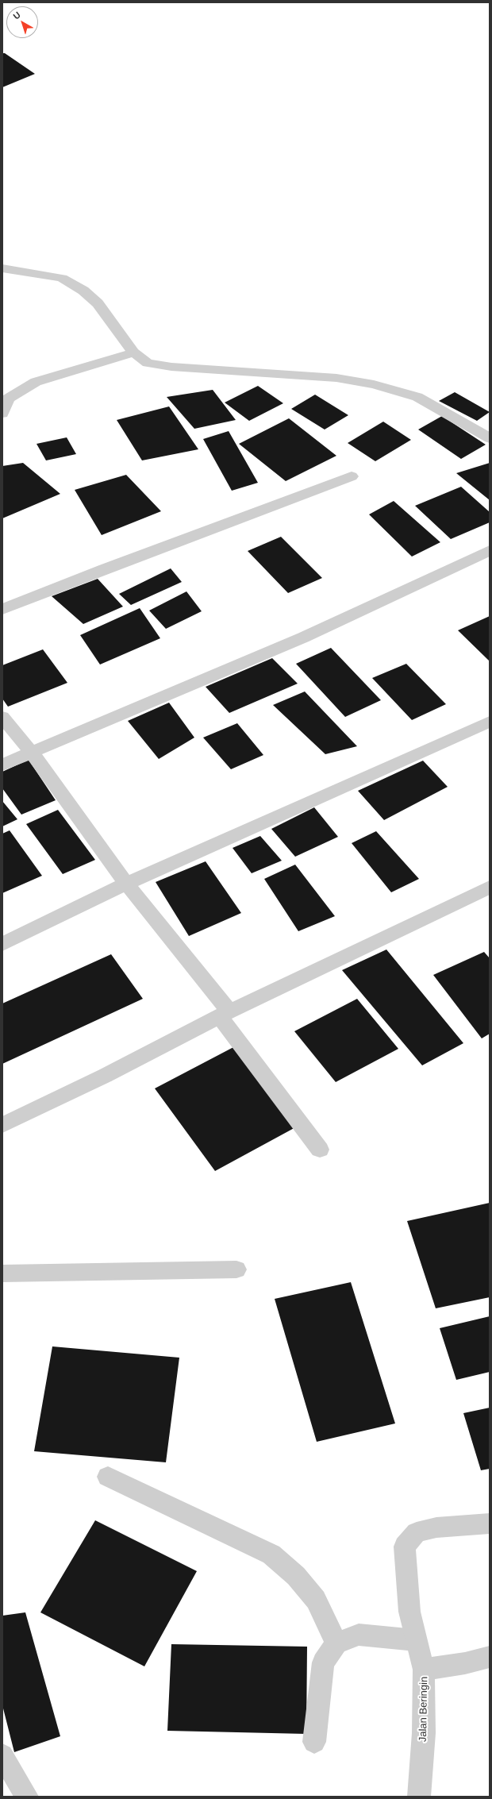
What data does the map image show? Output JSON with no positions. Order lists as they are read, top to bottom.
{
  "streets": {
    "street": ["Jalan Beringin"]
  },
  "north": "top left"
}
